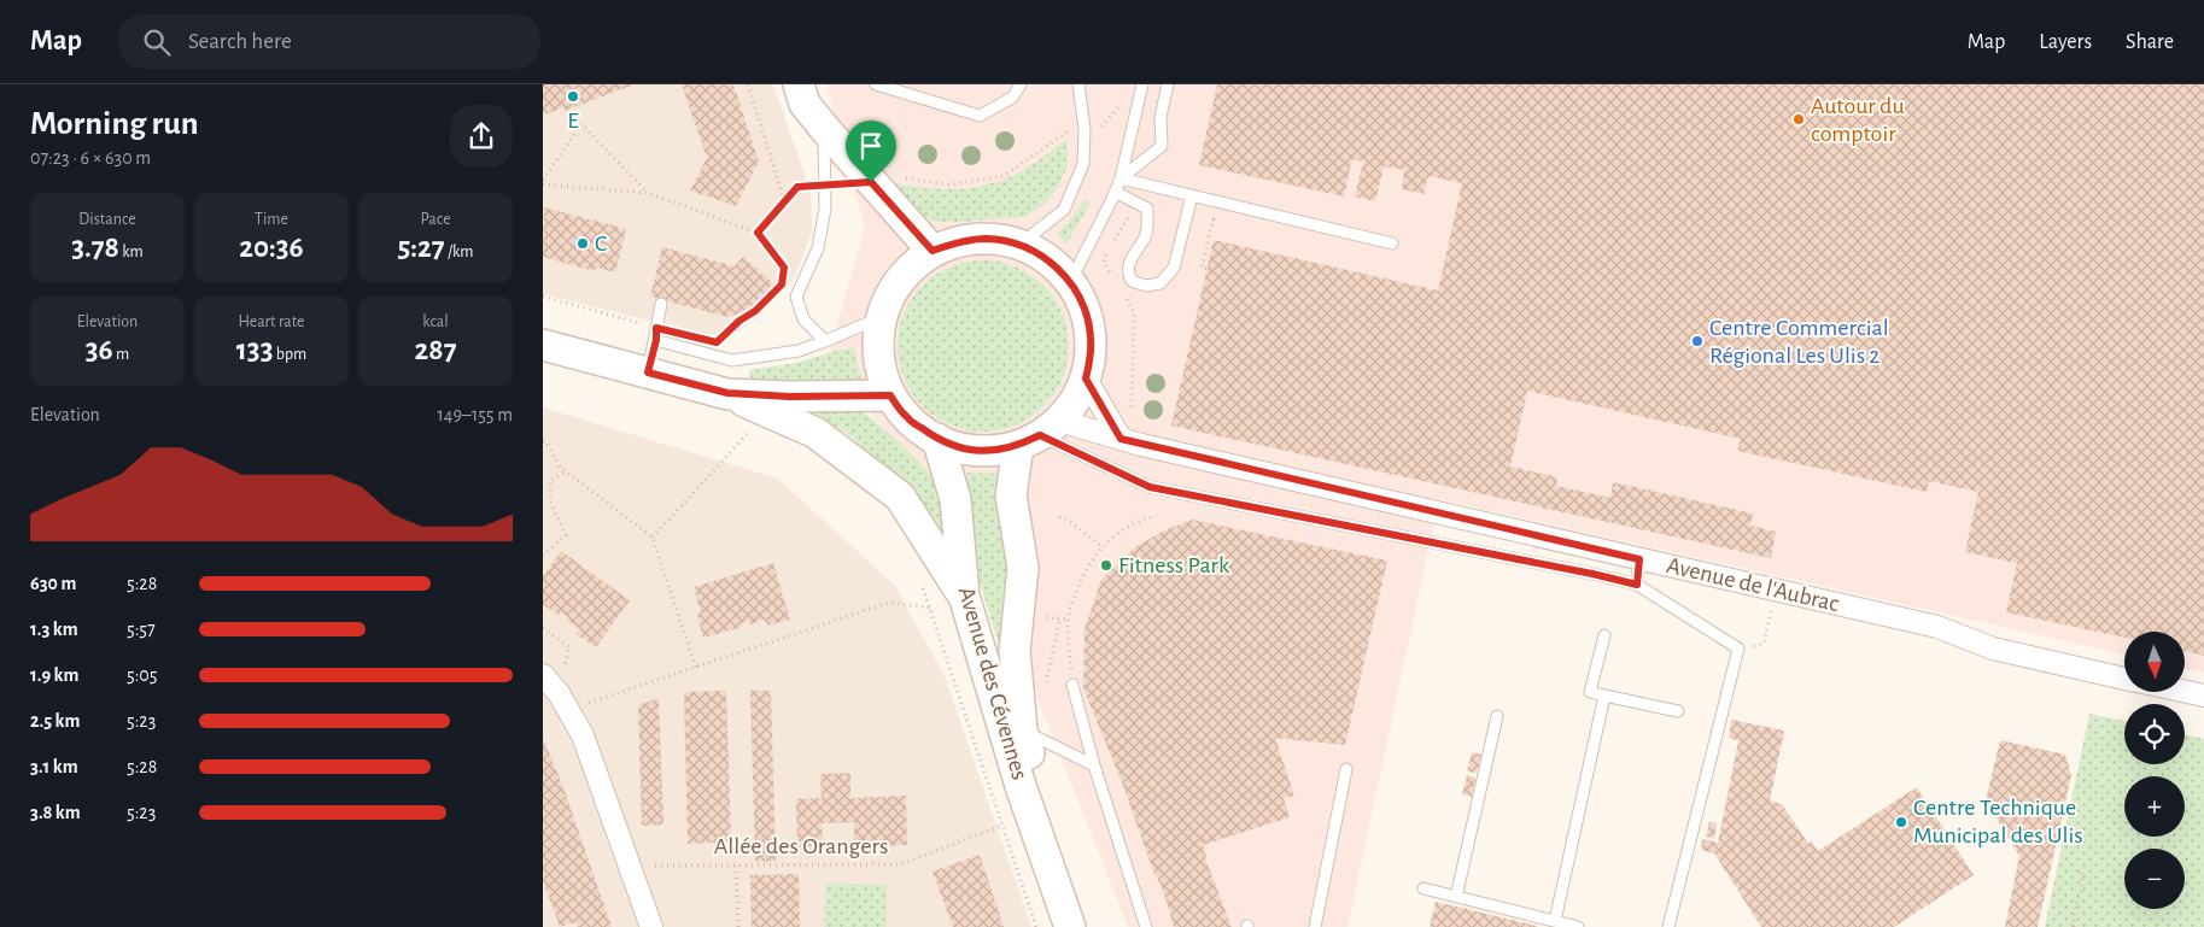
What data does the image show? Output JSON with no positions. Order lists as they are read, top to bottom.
{
  "streets": {
    "street": ["Avenue de l'Aubrac", "Avenue des Cévennes"],
    "path": ["Allée des Orangers"]
  },
  "crossings": [
    ["Avenue de l'Aubrac", "Avenue des Cévennes"]
  ],
  "places": [
    "E",
    "Autour du comptoir",
    "C",
    "Centre Commercial Régional Les Ulis 2",
    "Fitness Park",
    "Centre Technique Municipal des Ulis"
  ],
  "north": "bottom",
  "page": {
    "header": "Map",
    "search": "Search here",
    "nav": ["Map", "Layers", "Share"],
    "heading": ["Morning run", "07:23 · 6 × 630 m"],
    "stats": [
      ["Distance", "3.78 km"],
      ["Time", "20:36"],
      ["Pace", "5:27 /km"],
      ["Elevation", "36 m"],
      ["Heart rate", "133 bpm"],
      ["kcal", "287"]
    ],
    "chart": ["Elevation", "149–155 m"],
    "list": [
      {
        "name": "630 m",
        "note": "5:28"
      },
      {
        "name": "1.3 km",
        "note": "5:57"
      },
      {
        "name": "1.9 km",
        "note": "5:05"
      },
      {
        "name": "2.5 km",
        "note": "5:23"
      },
      {
        "name": "3.1 km",
        "note": "5:28"
      },
      {
        "name": "3.8 km",
        "note": "5:23"
      }
    ],
    "map_buttons": ["+", "−"]
  }
}
